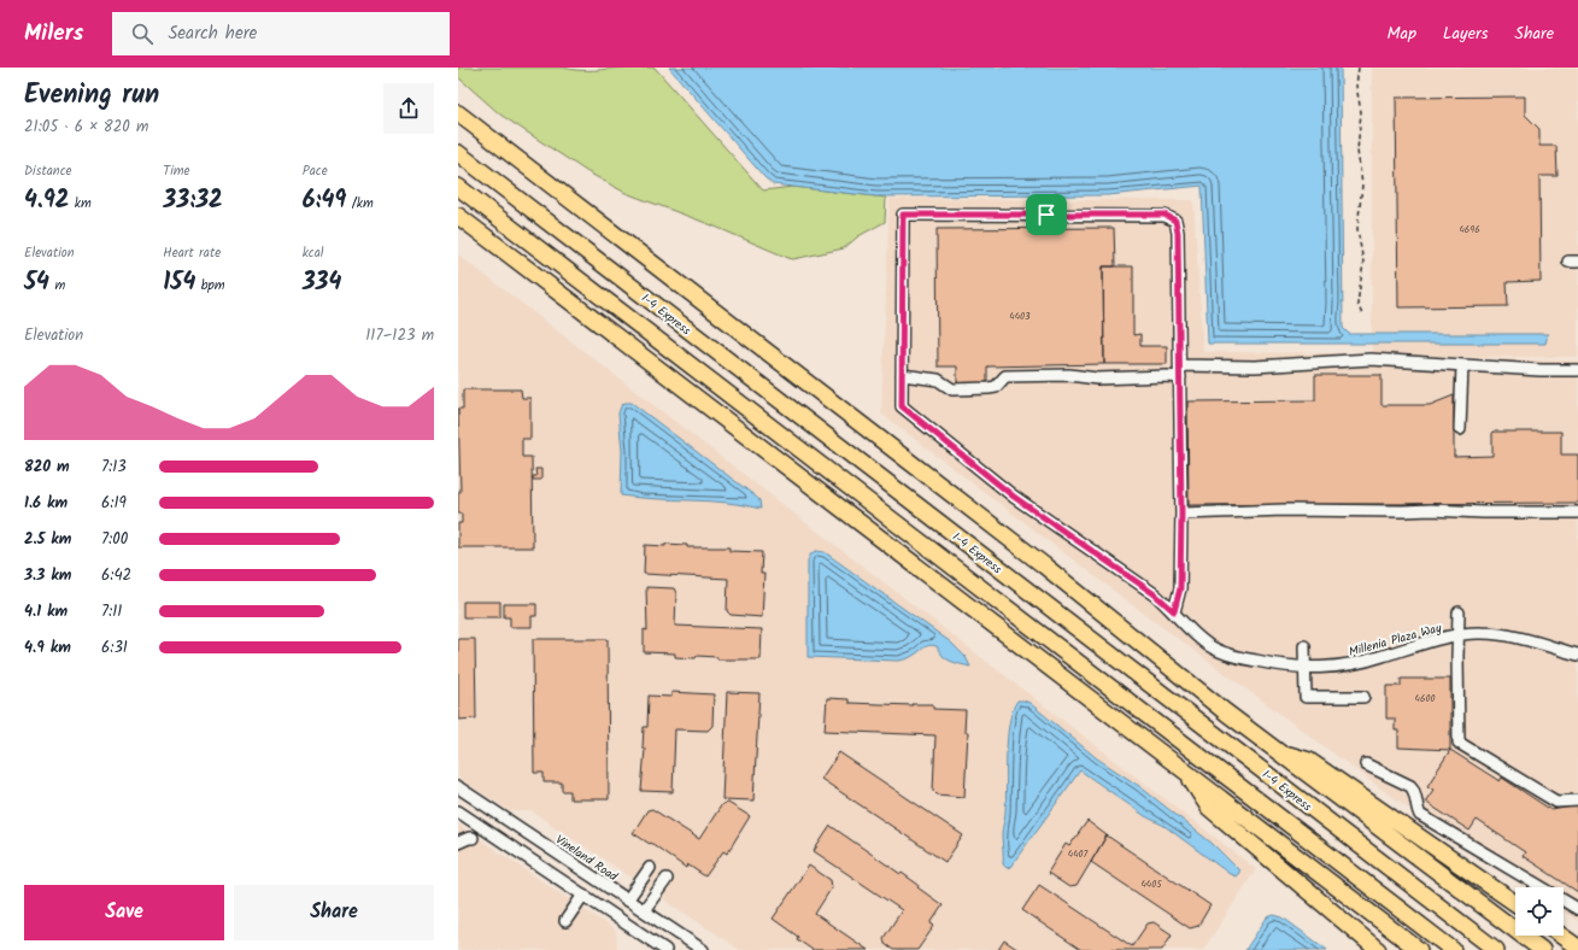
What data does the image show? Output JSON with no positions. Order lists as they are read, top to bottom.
{
  "streets": {
    "highway": ["I-4 Express"],
    "street": ["Millenia Plaza Way", "Vineland Road"]
  },
  "house_numbers": [
    "4696",
    "4403",
    "4600",
    "4407",
    "4405"
  ],
  "page": {
    "header": "Milers",
    "search": "Search here",
    "nav": ["Map", "Layers", "Share"],
    "heading": ["Evening run", "21:05 · 6 × 820 m"],
    "stats": [
      ["Distance", "4.92 km"],
      ["Time", "33:32"],
      ["Pace", "6:49 /km"],
      ["Elevation", "54 m"],
      ["Heart rate", "154 bpm"],
      ["kcal", "334"]
    ],
    "chart": ["Elevation", "117–123 m"],
    "list": [
      {
        "name": "820 m",
        "note": "7:13"
      },
      {
        "name": "1.6 km",
        "note": "6:19"
      },
      {
        "name": "2.5 km",
        "note": "7:00"
      },
      {
        "name": "3.3 km",
        "note": "6:42"
      },
      {
        "name": "4.1 km",
        "note": "7:11"
      },
      {
        "name": "4.9 km",
        "note": "6:31"
      }
    ],
    "buttons": ["Save", "Share"]
  }
}
